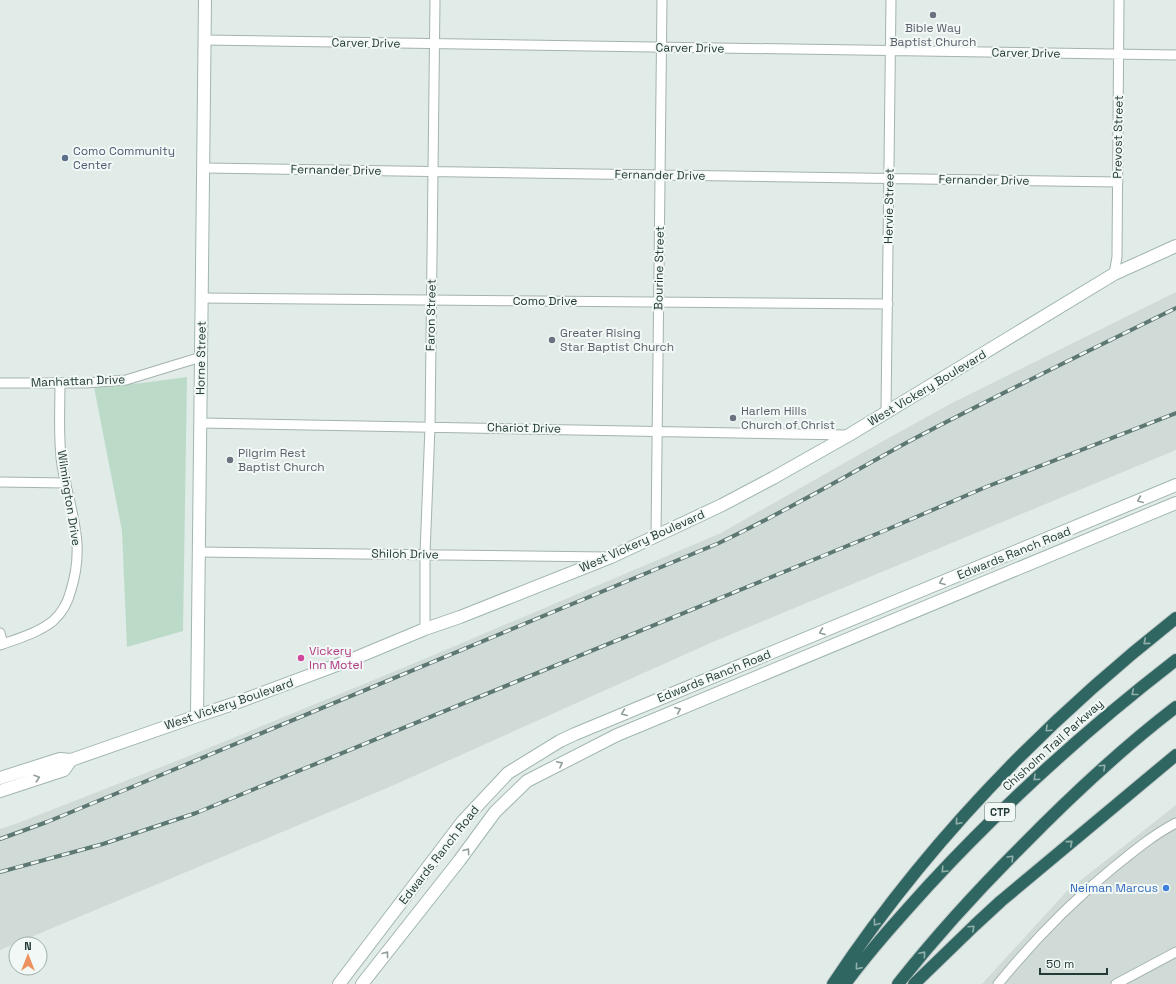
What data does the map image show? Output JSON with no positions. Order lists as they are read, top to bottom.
{
  "streets": {
    "highway": ["Chisholm Trail Parkway", "CTP"],
    "street": [
      "Carver Drive",
      "Prevost Street",
      "Fernander Drive",
      "Hervie Street",
      "Bourine Street",
      "Como Drive",
      "Faron Street",
      "Horne Street",
      "Manhattan Drive",
      "West Vickery Boulevard",
      "Chariot Drive",
      "Wilmington Drive",
      "Edwards Ranch Road",
      "Shiloh Drive"
    ]
  },
  "crossings": [
    ["Carver Drive", "Prevost Street"],
    ["Carver Drive", "Hervie Street"],
    ["Carver Drive", "Bourine Street"],
    ["Carver Drive", "Faron Street"],
    ["Carver Drive", "Horne Street"],
    ["Prevost Street", "Fernander Drive"],
    ["Prevost Street", "West Vickery Boulevard"],
    ["Fernander Drive", "Hervie Street"],
    ["Fernander Drive", "Bourine Street"],
    ["Fernander Drive", "Faron Street"],
    ["Fernander Drive", "Horne Street"],
    ["Hervie Street", "Como Drive"],
    ["Hervie Street", "West Vickery Boulevard"],
    ["Bourine Street", "Como Drive"],
    ["Bourine Street", "West Vickery Boulevard"],
    ["Bourine Street", "Chariot Drive"],
    ["Como Drive", "Faron Street"],
    ["Como Drive", "Horne Street"],
    ["Faron Street", "West Vickery Boulevard"],
    ["Faron Street", "Chariot Drive"],
    ["Faron Street", "Shiloh Drive"],
    ["Horne Street", "Manhattan Drive"],
    ["Horne Street", "West Vickery Boulevard"],
    ["Horne Street", "Chariot Drive"],
    ["Horne Street", "Shiloh Drive"],
    ["Manhattan Drive", "Wilmington Drive"],
    ["West Vickery Boulevard", "Chariot Drive"],
    ["West Vickery Boulevard", "Shiloh Drive"]
  ],
  "places": [
    "Bible Way Baptist Church",
    "Como Community Center",
    "Greater Rising Star Baptist Church",
    "Harlem Hills Church of Christ",
    "Pilgrim Rest Baptist Church",
    "Vickery Inn Motel",
    "Neiman Marcus"
  ],
  "scale_bar": "50 m",
  "north": "top"
}
